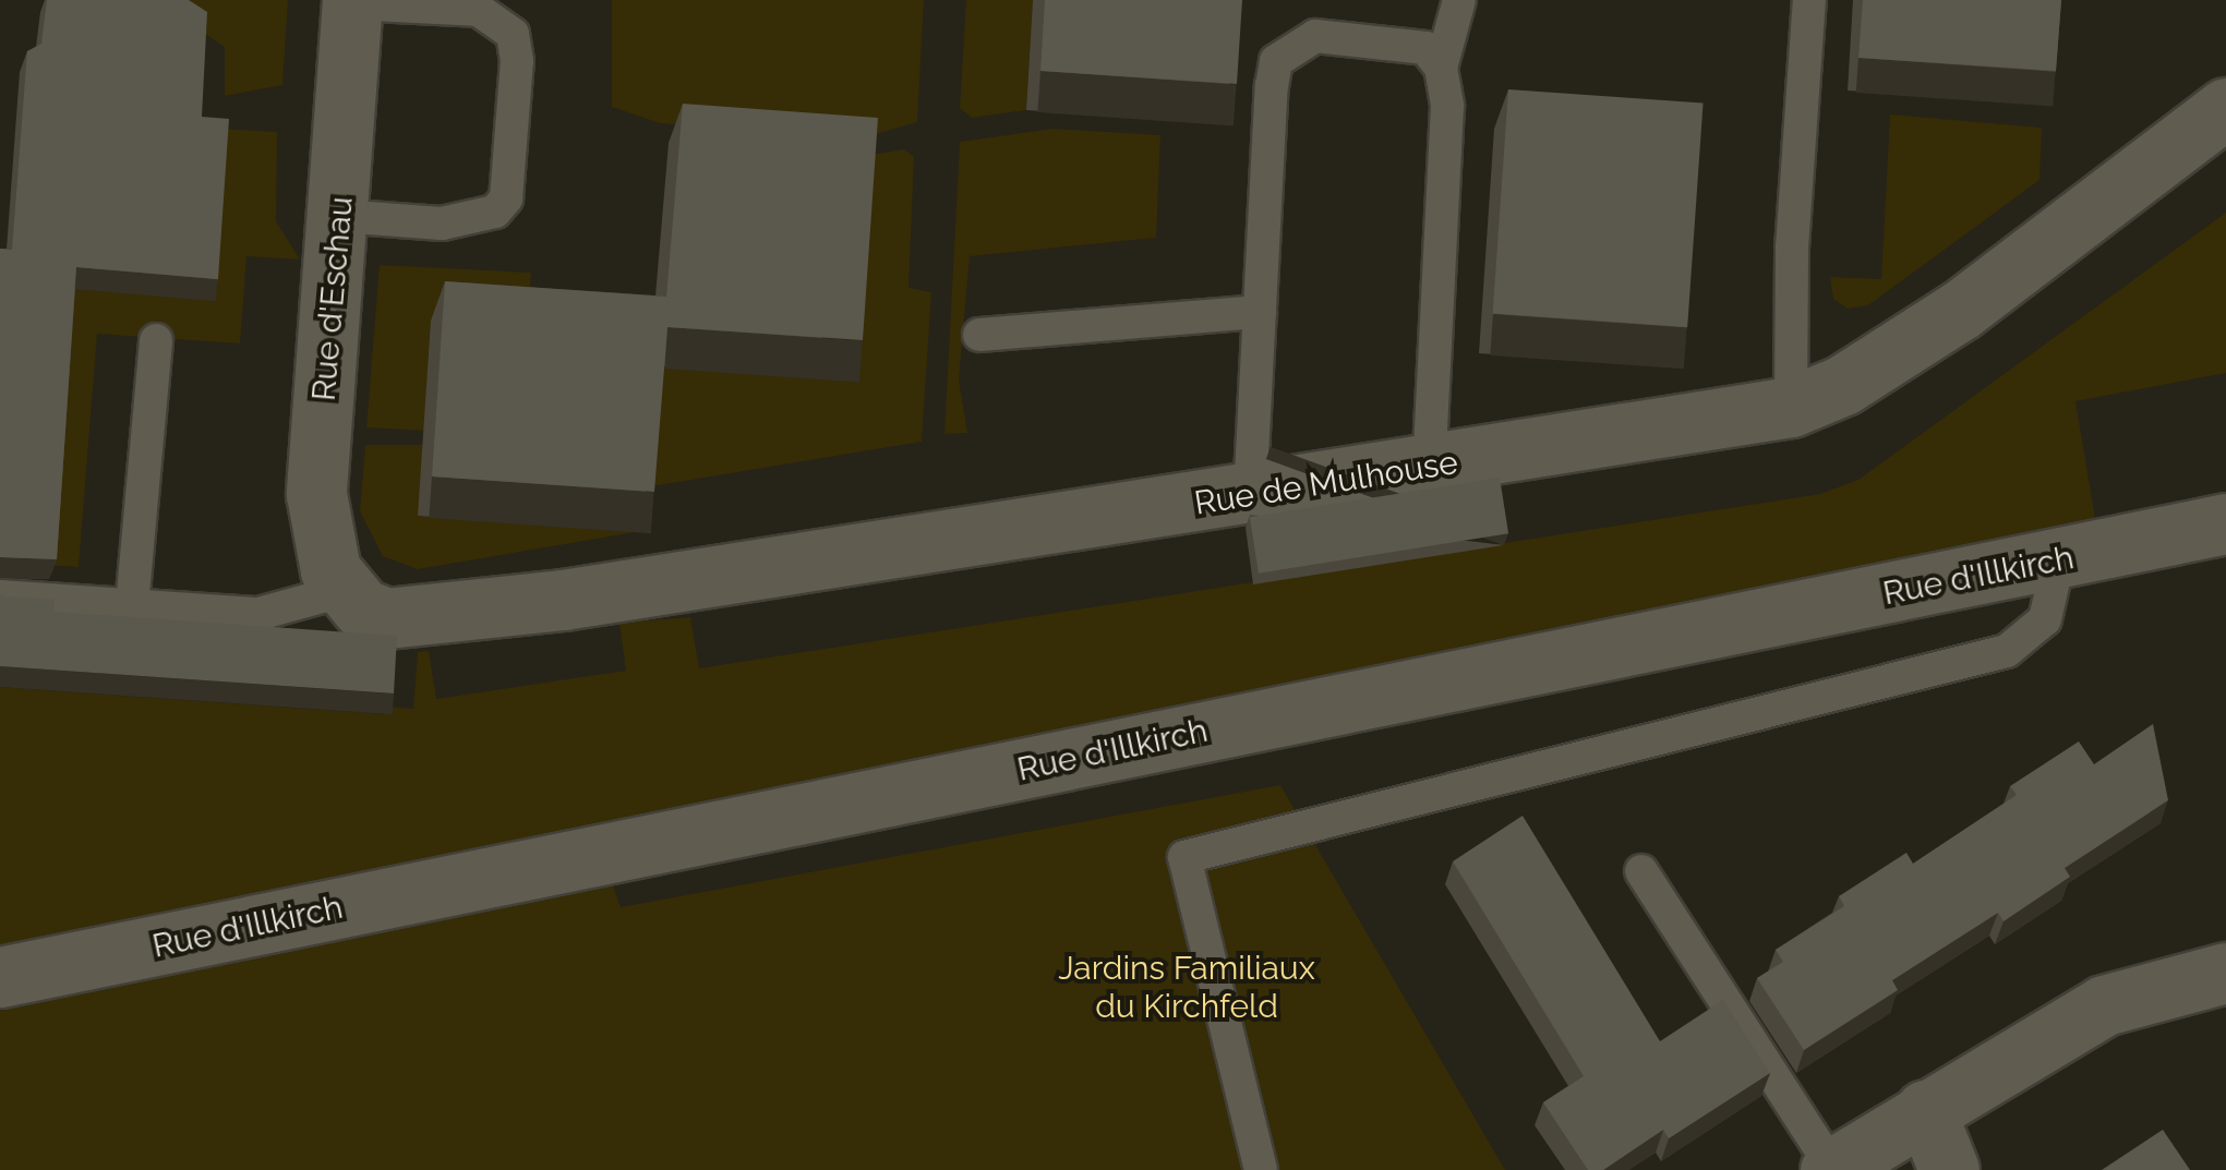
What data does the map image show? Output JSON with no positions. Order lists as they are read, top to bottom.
{
  "streets": {
    "street": ["Rue d'Eschau", "Rue de Mulhouse", "Rue d'Illkirch"]
  },
  "crossings": [
    ["Rue d'Eschau", "Rue de Mulhouse"]
  ],
  "parks": ["Jardins Familiaux du Kirchfeld"]
}
